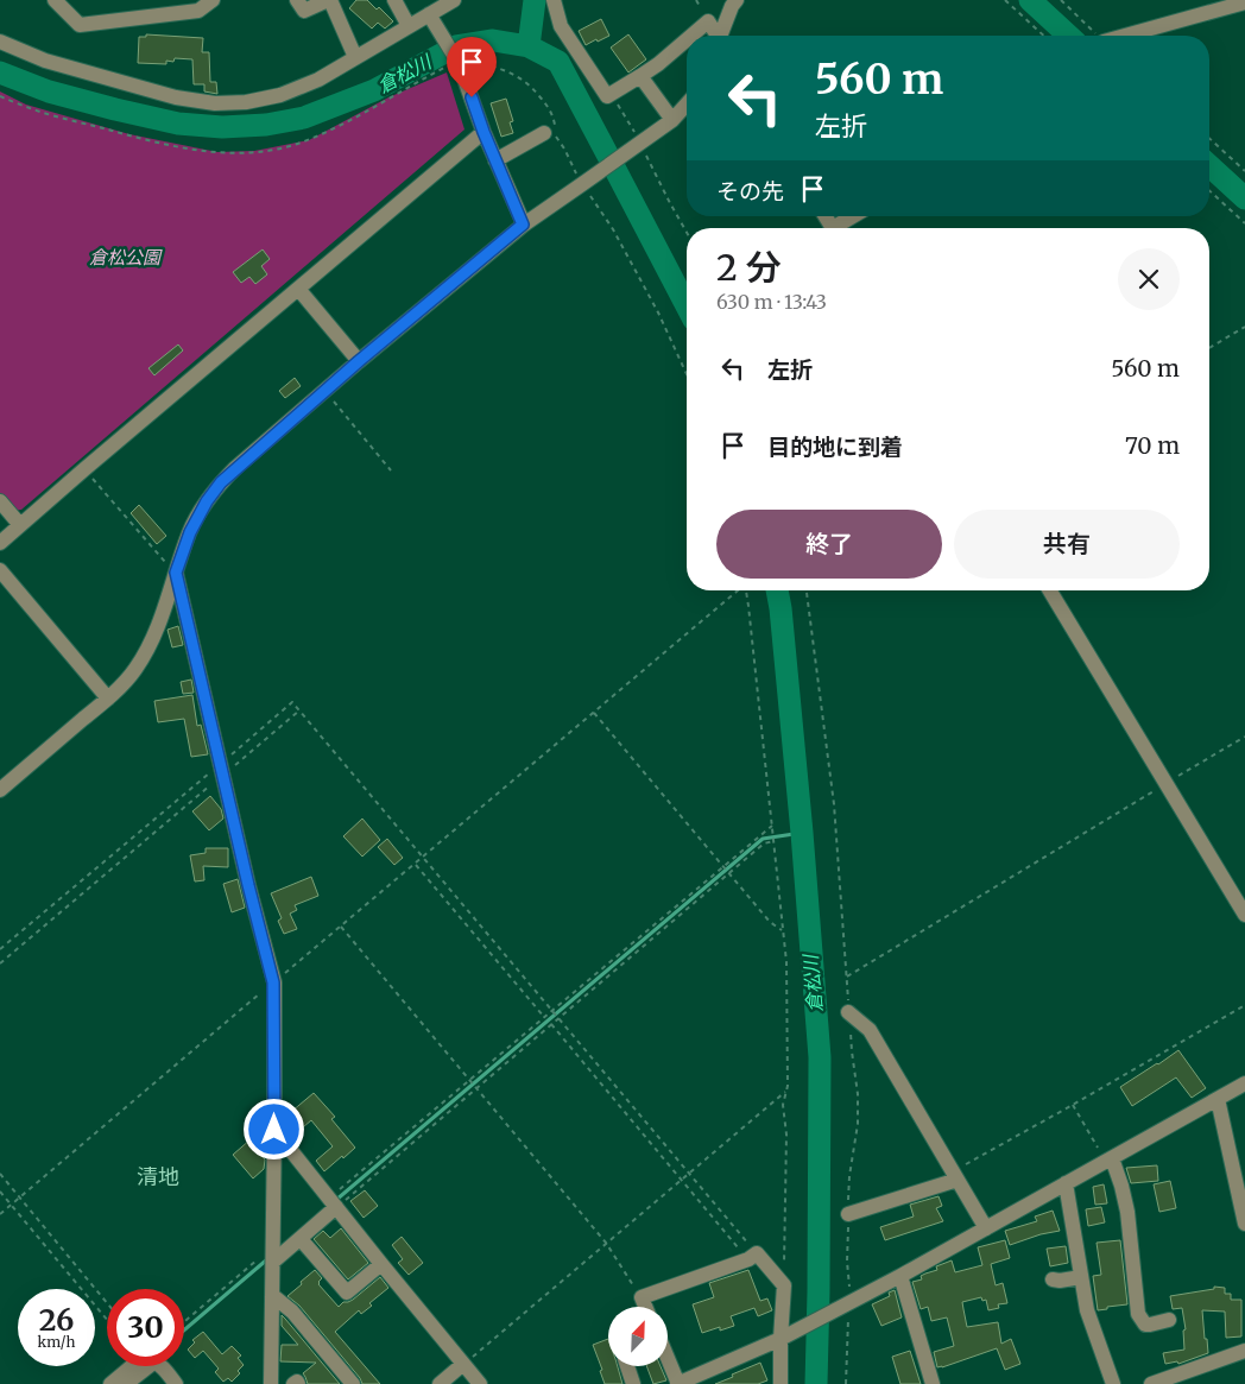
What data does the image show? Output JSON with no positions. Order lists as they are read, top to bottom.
{
  "districts": ["清地"],
  "water": ["倉松川"],
  "parks": ["倉松公園"],
  "north": "top right",
  "page": {
    "turn": ["560 m", "左折"],
    "then": "その先",
    "heading": ["2 分", "630 m · 13:43"],
    "list": [
      {
        "name": "左折",
        "value": "560 m"
      },
      {
        "name": "目的地に到着",
        "value": "70 m"
      }
    ],
    "buttons": ["終了", "共有"],
    "speed": "26 km/h",
    "limit": "30"
  }
}
